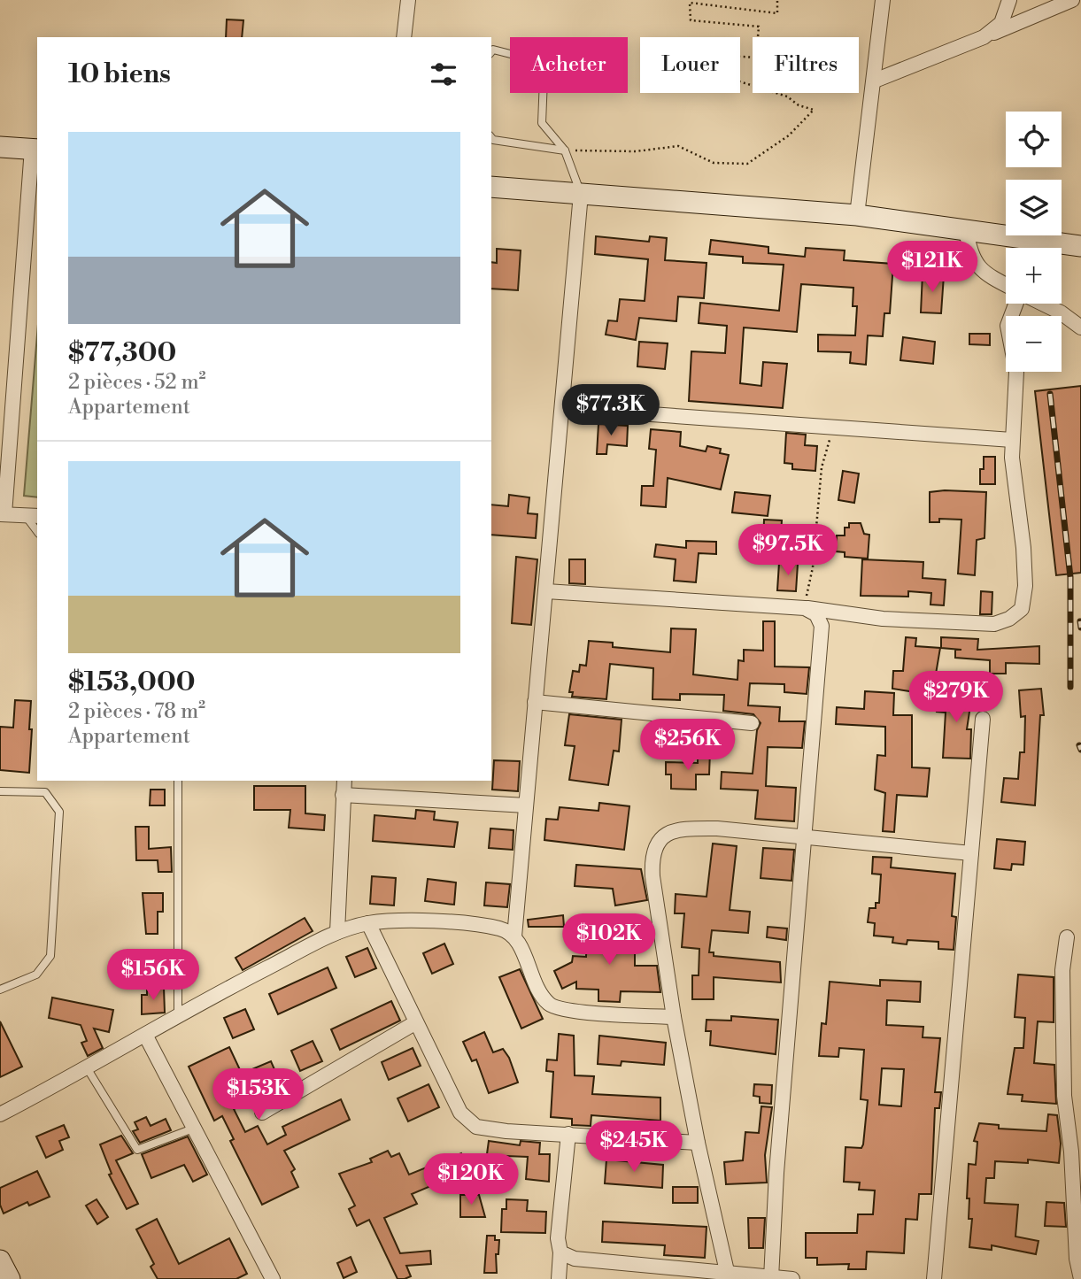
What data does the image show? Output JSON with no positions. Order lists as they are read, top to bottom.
{
  "page": {
    "chip": ["Acheter", "Louer", "Filtres"],
    "heading": "10 biens",
    "map_buttons": ["+", "−"],
    "list": [
      {
        "name": "$77,300",
        "note": "2 pièces · 52 m² · Appartement"
      },
      {
        "name": "$153,000",
        "note": "2 pièces · 78 m² · Appartement"
      }
    ],
    "price": [
      "$121K",
      "$77.3K",
      "$97.5K",
      "$279K",
      "$256K",
      "$102K",
      "$156K",
      "$153K",
      "$245K",
      "$120K"
    ]
  }
}
